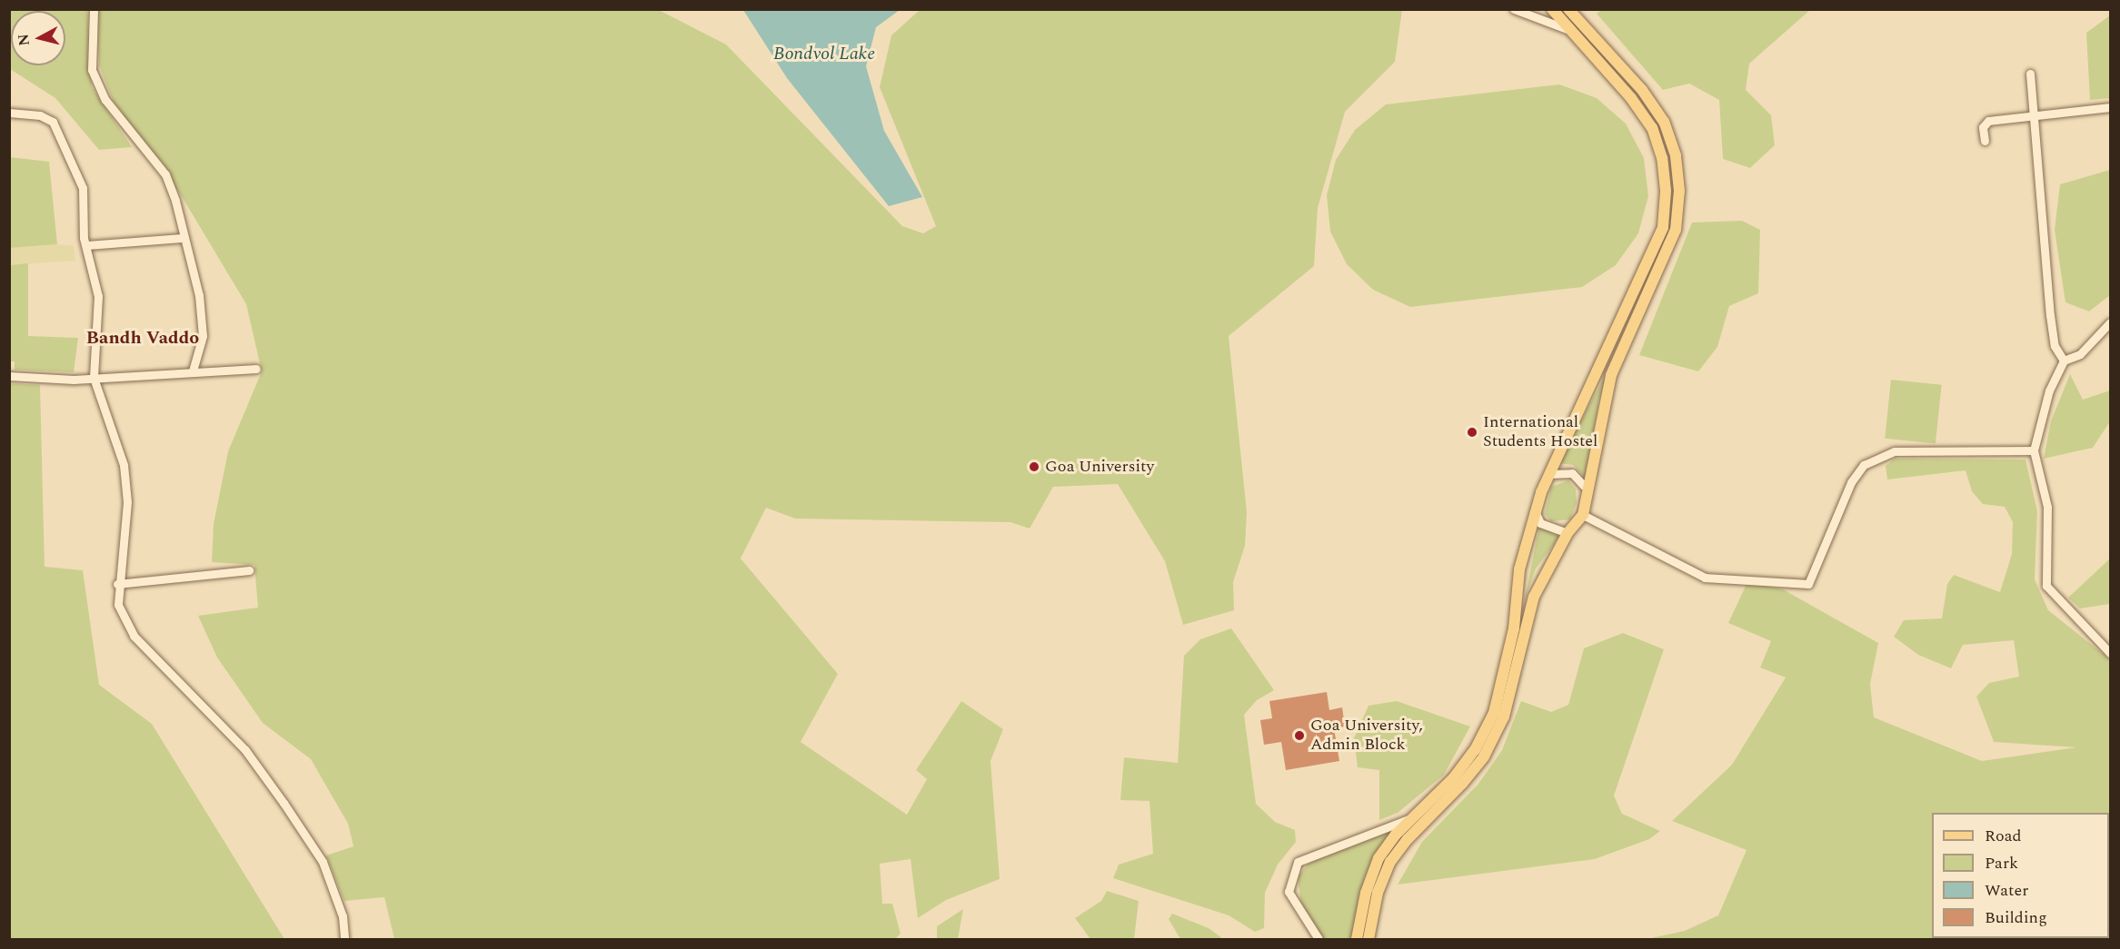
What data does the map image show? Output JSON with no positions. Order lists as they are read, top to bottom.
{
  "districts": ["Bandh Vaddo"],
  "water": ["Bondvol Lake"],
  "places": ["International Students Hostel", "Goa University", "Goa University, Admin Block"],
  "legend": [
    "Road",
    "Park",
    "Water",
    "Building"
  ],
  "north": "left"
}
